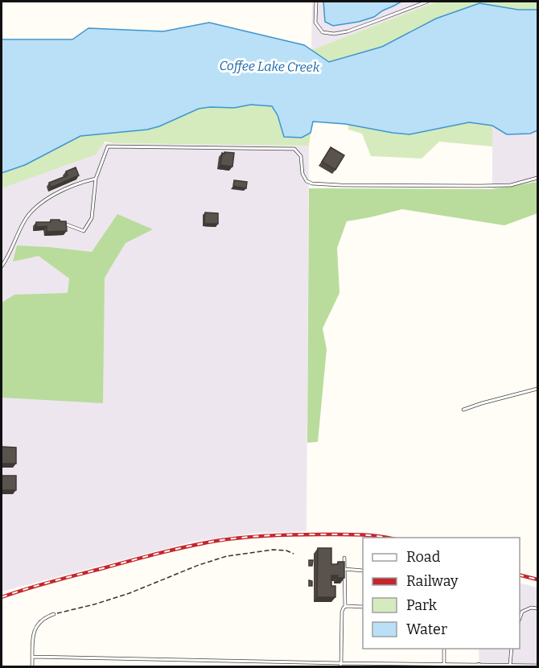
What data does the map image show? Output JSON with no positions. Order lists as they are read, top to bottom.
{
  "water": ["Coffee Lake Creek"],
  "legend": [
    "Road",
    "Railway",
    "Park",
    "Water"
  ]
}
